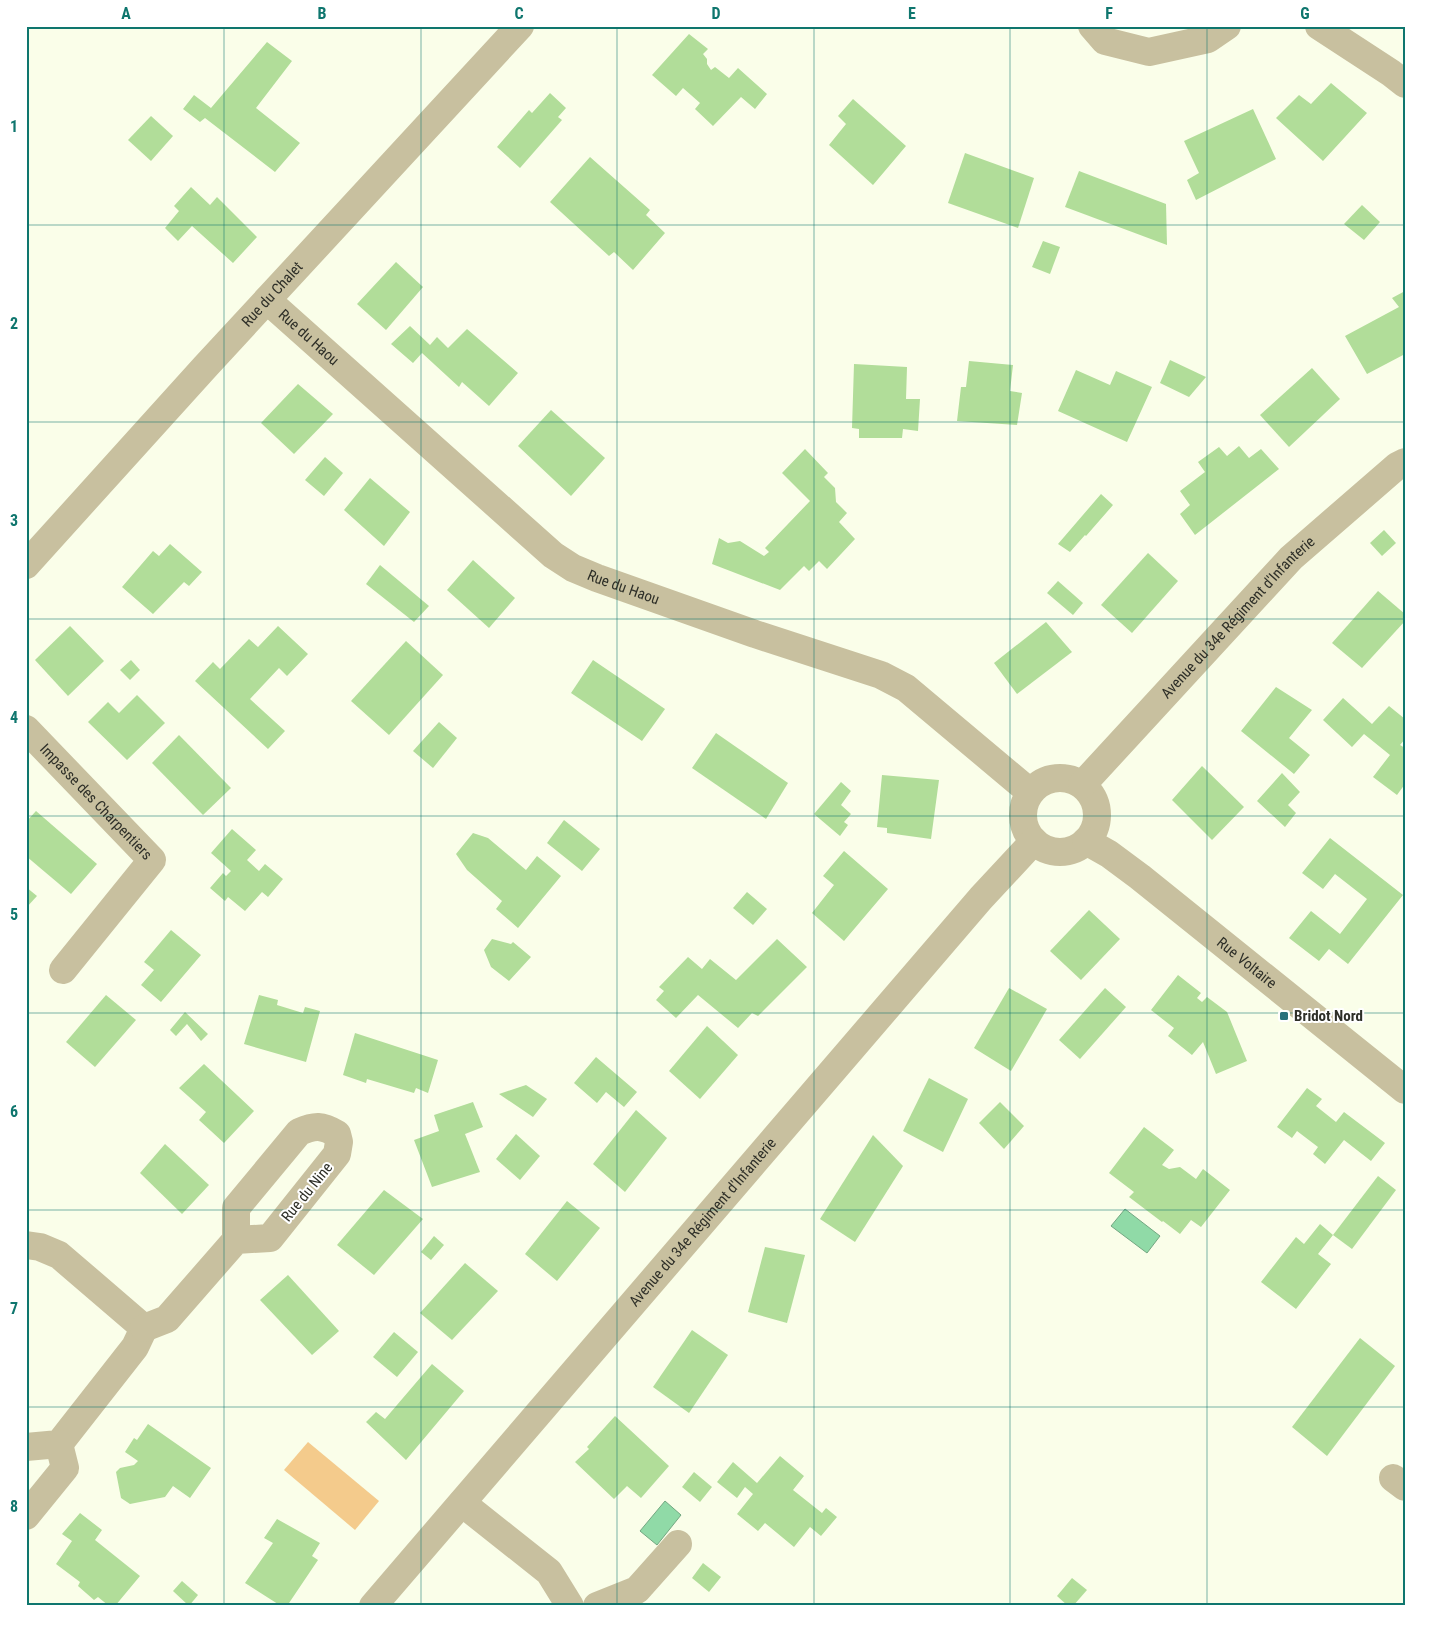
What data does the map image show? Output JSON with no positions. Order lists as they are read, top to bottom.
{
  "streets": {
    "street": [
      "Rue du Chalet",
      "Rue du Haou",
      "Avenue du 34e Régiment d'Infanterie",
      "Impasse des Charpentiers",
      "Rue Voltaire"
    ]
  },
  "crossings": [
    ["Rue du Chalet", "Rue du Haou"],
    ["Rue du Haou", "Avenue du 34e Régiment d'Infanterie"],
    ["Rue du Haou", "Rue Voltaire"],
    ["Avenue du 34e Régiment d'Infanterie", "Rue Voltaire"]
  ],
  "places": {
    "transit": ["Bridot Nord"]
  },
  "grid": {
    "columns": [
      "A",
      "B",
      "C",
      "D",
      "E",
      "F",
      "G"
    ],
    "rows": [
      "1",
      "2",
      "3",
      "4",
      "5",
      "6",
      "7",
      "8"
    ]
  }
}
